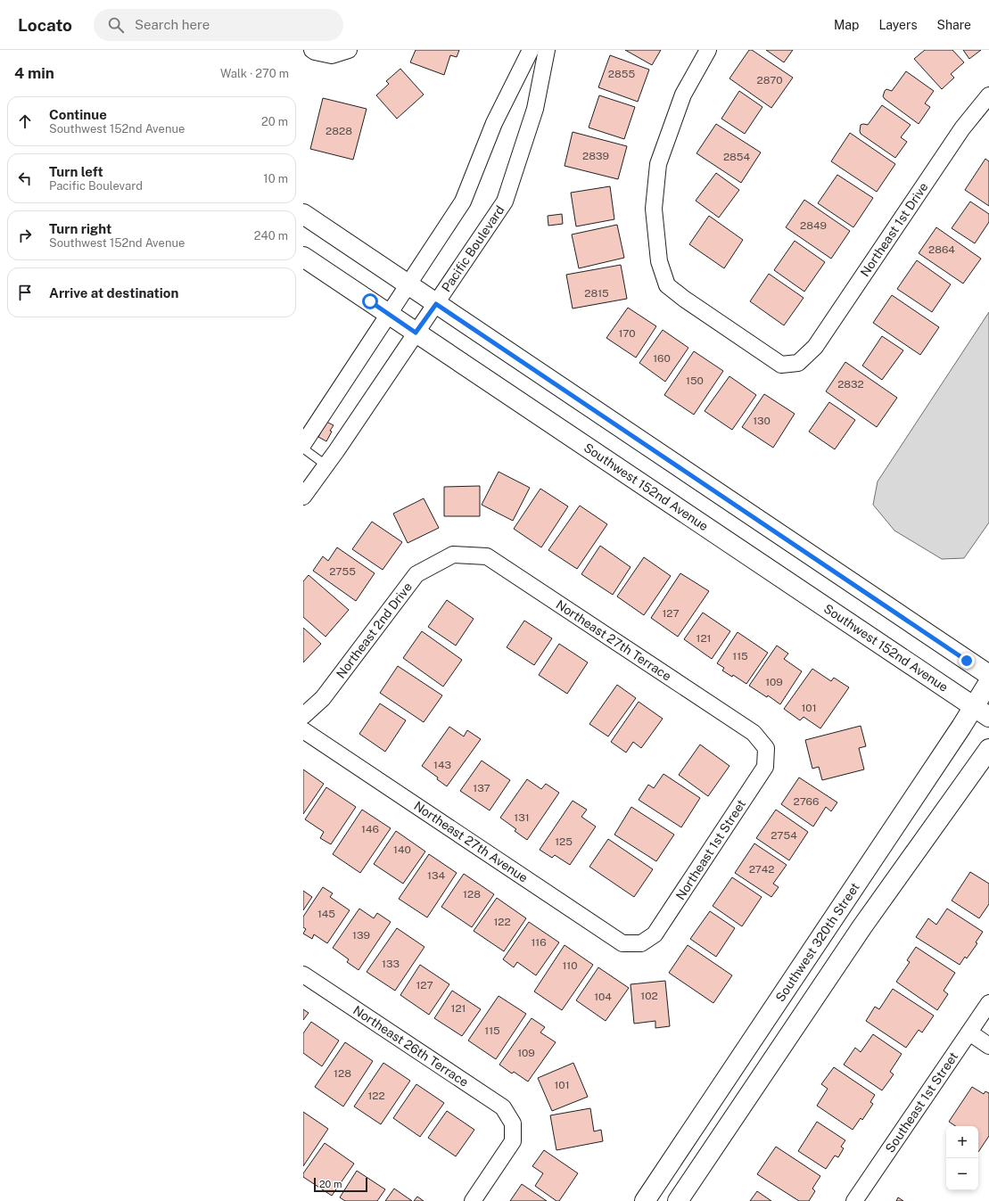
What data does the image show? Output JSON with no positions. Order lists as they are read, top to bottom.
{
  "streets": {
    "street": [
      "Northeast 1st Drive",
      "Pacific Boulevard",
      "Southwest 152nd Avenue",
      "Northeast 2nd Drive",
      "Northeast 27th Terrace",
      "Northeast 27th Avenue",
      "Northeast 1st Street",
      "Southwest 320th Street",
      "Northeast 26th Terrace",
      "Southeast 1st Street"
    ]
  },
  "crossings": [
    ["Pacific Boulevard", "Southwest 152nd Avenue"],
    ["Southwest 152nd Avenue", "Southwest 320th Street"],
    ["Northeast 2nd Drive", "Northeast 27th Terrace"],
    ["Northeast 27th Terrace", "Northeast 1st Street"],
    ["Northeast 27th Avenue", "Northeast 1st Street"]
  ],
  "house_numbers": [
    "2855",
    "2870",
    "2828",
    "2839",
    "2854",
    "2849",
    "2864",
    "2815",
    "170",
    "160",
    "150",
    "2832",
    "130",
    "2755",
    "127",
    "121",
    "115",
    "109",
    "101",
    "143",
    "137",
    "2766",
    "131",
    "146",
    "2754",
    "125",
    "140",
    "2742",
    "134",
    "128",
    "145",
    "122",
    "139",
    "116",
    "133",
    "110",
    "127",
    "102",
    "104",
    "121",
    "115",
    "109",
    "128",
    "101",
    "122"
  ],
  "scale_bar": "20 m",
  "page": {
    "header": "Locato",
    "search": "Search here",
    "nav": ["Map", "Layers", "Share"],
    "heading": ["4 min", "Walk · 270 m"],
    "list": [
      ["Continue", "Southwest 152nd Avenue", "20 m"],
      ["Turn left", "Pacific Boulevard", "10 m"],
      ["Turn right", "Southwest 152nd Avenue", "240 m"],
      "Arrive at destination"
    ],
    "map_buttons": ["+", "−"],
    "scale": "20 m"
  }
}
